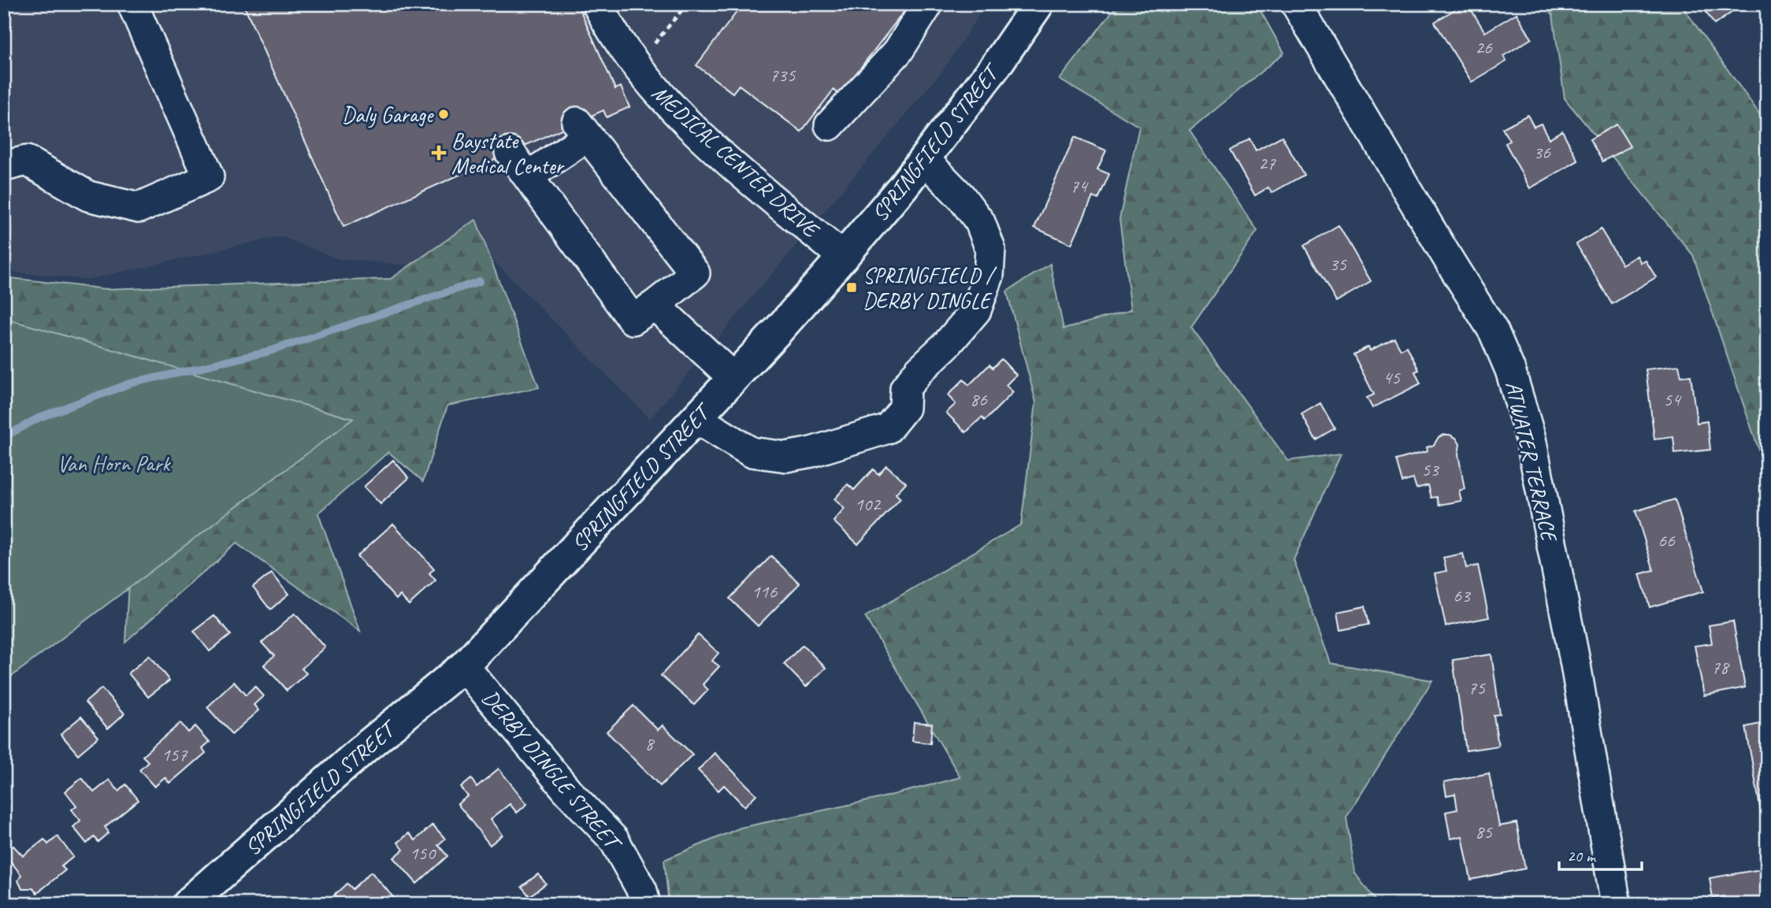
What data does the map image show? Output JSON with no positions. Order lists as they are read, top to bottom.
{
  "streets": {
    "main road": ["SPRINGFIELD STREET"],
    "street": ["MEDICAL CENTER DRIVE", "ATWATER TERRACE", "DERBY DINGLE STREET"]
  },
  "crossings": [
    ["SPRINGFIELD STREET", "MEDICAL CENTER DRIVE"],
    ["SPRINGFIELD STREET", "DERBY DINGLE STREET"]
  ],
  "parks": ["Van Horn Park"],
  "places": {
    "other": ["Daly Garage"],
    "health": ["Baystate Medical Center"],
    "transit": ["SPRINGFIELD / DERBY DINGLE"]
  },
  "house_numbers": [
    "26",
    "735",
    "36",
    "27",
    "74",
    "35",
    "45",
    "86",
    "54",
    "53",
    "102",
    "66",
    "116",
    "63",
    "78",
    "75",
    "8",
    "157",
    "85",
    "150"
  ],
  "scale_bar": "20 m"
}
